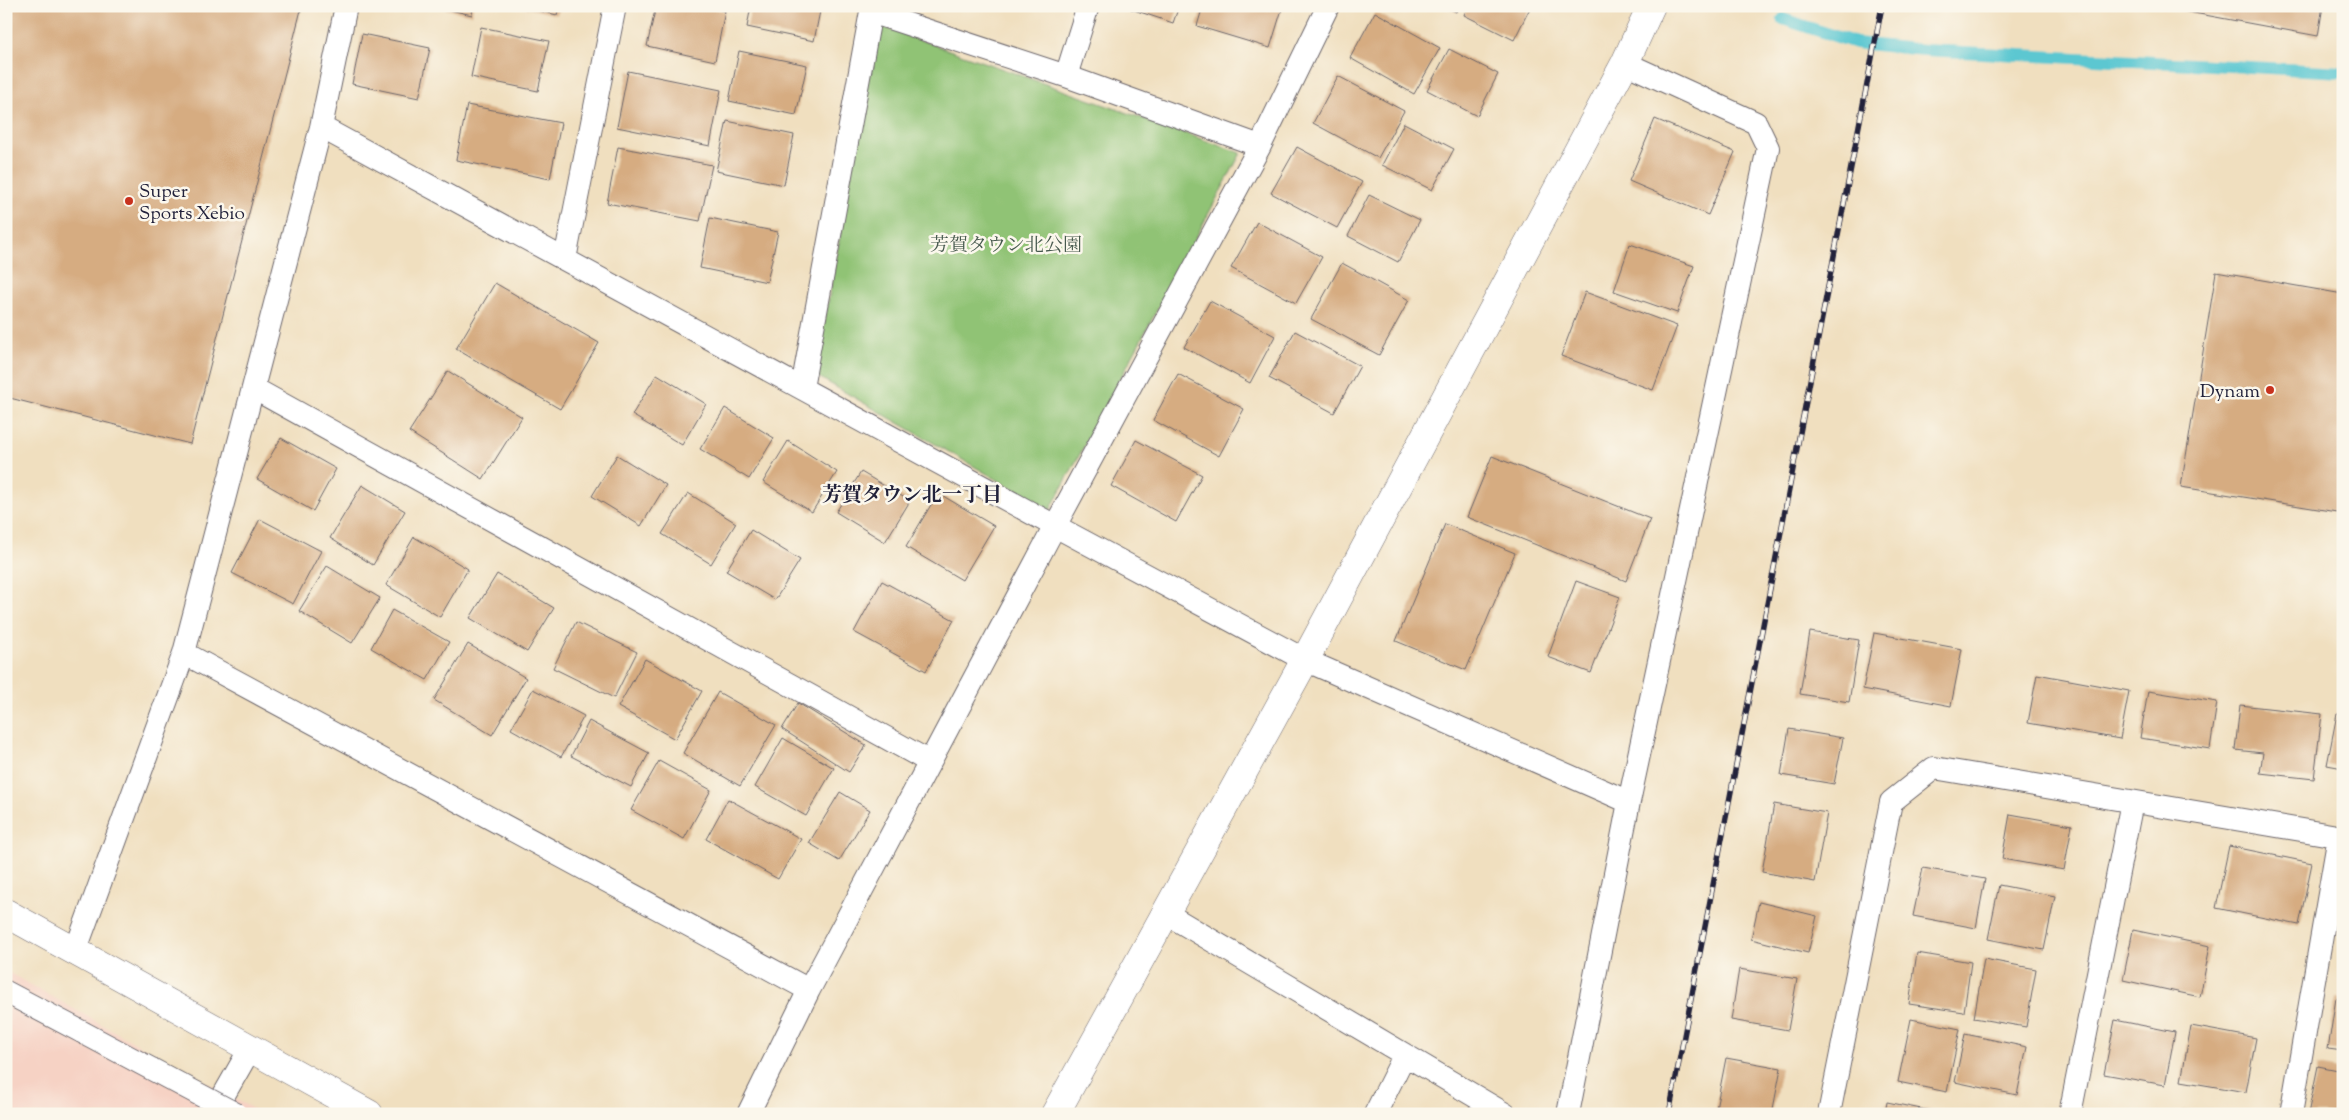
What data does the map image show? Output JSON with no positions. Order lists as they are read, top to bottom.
{
  "districts": ["芳賀タウン北一丁目"],
  "parks": ["芳賀タウン北公園"],
  "places": ["Super Sports Xebio", "Dynam"]
}
